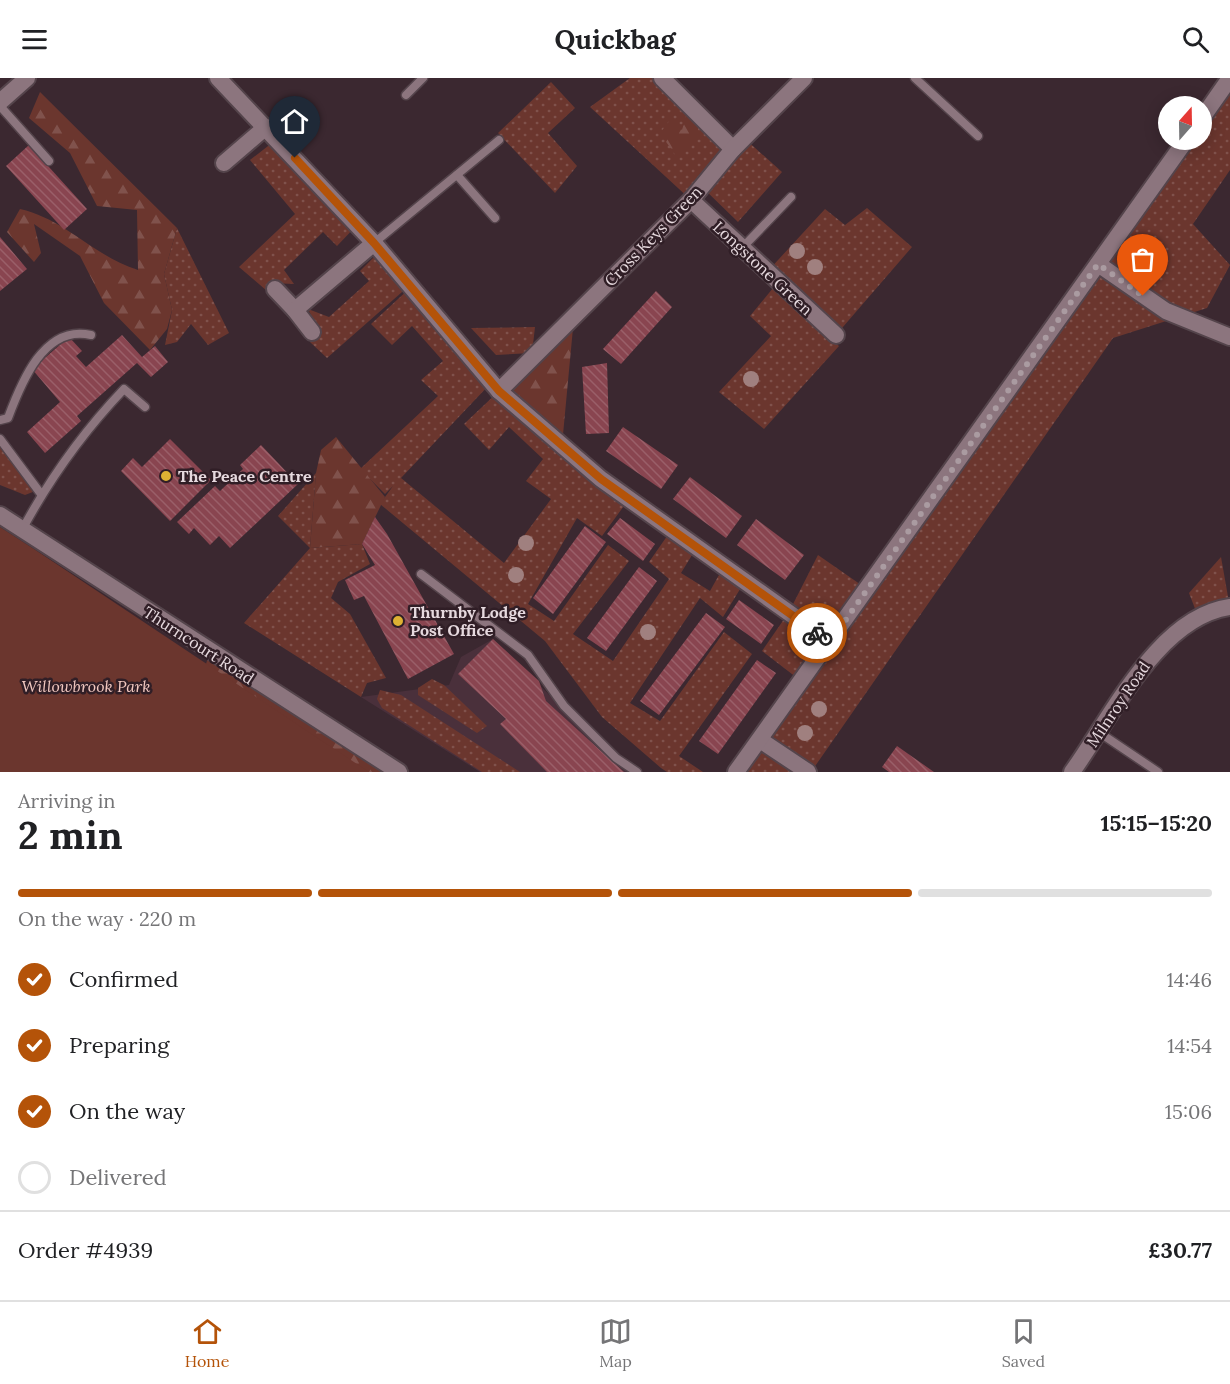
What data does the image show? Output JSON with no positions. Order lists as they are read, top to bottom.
{
  "streets": {
    "street": [
      "Cross Keys Green",
      "Longstone Green",
      "Thurncourt Road",
      "Milnroy Road"
    ]
  },
  "crossings": [
    ["Cross Keys Green", "Longstone Green"]
  ],
  "parks": ["Willowbrook Park"],
  "places": ["The Peace Centre", "Thurnby Lodge Post Office"],
  "north": "top",
  "page": {
    "header": "Quickbag",
    "heading": ["2 min", "Arriving in", "15:15–15:20"],
    "panel": ["Order #4939", "£30.77"],
    "bar": "On the way · 220 m",
    "list": [
      ["Confirmed", "14:46"],
      ["Preparing", "14:54"],
      ["On the way", "15:06"],
      "Delivered"
    ],
    "tabs": ["Home", "Map", "Saved"]
  }
}
